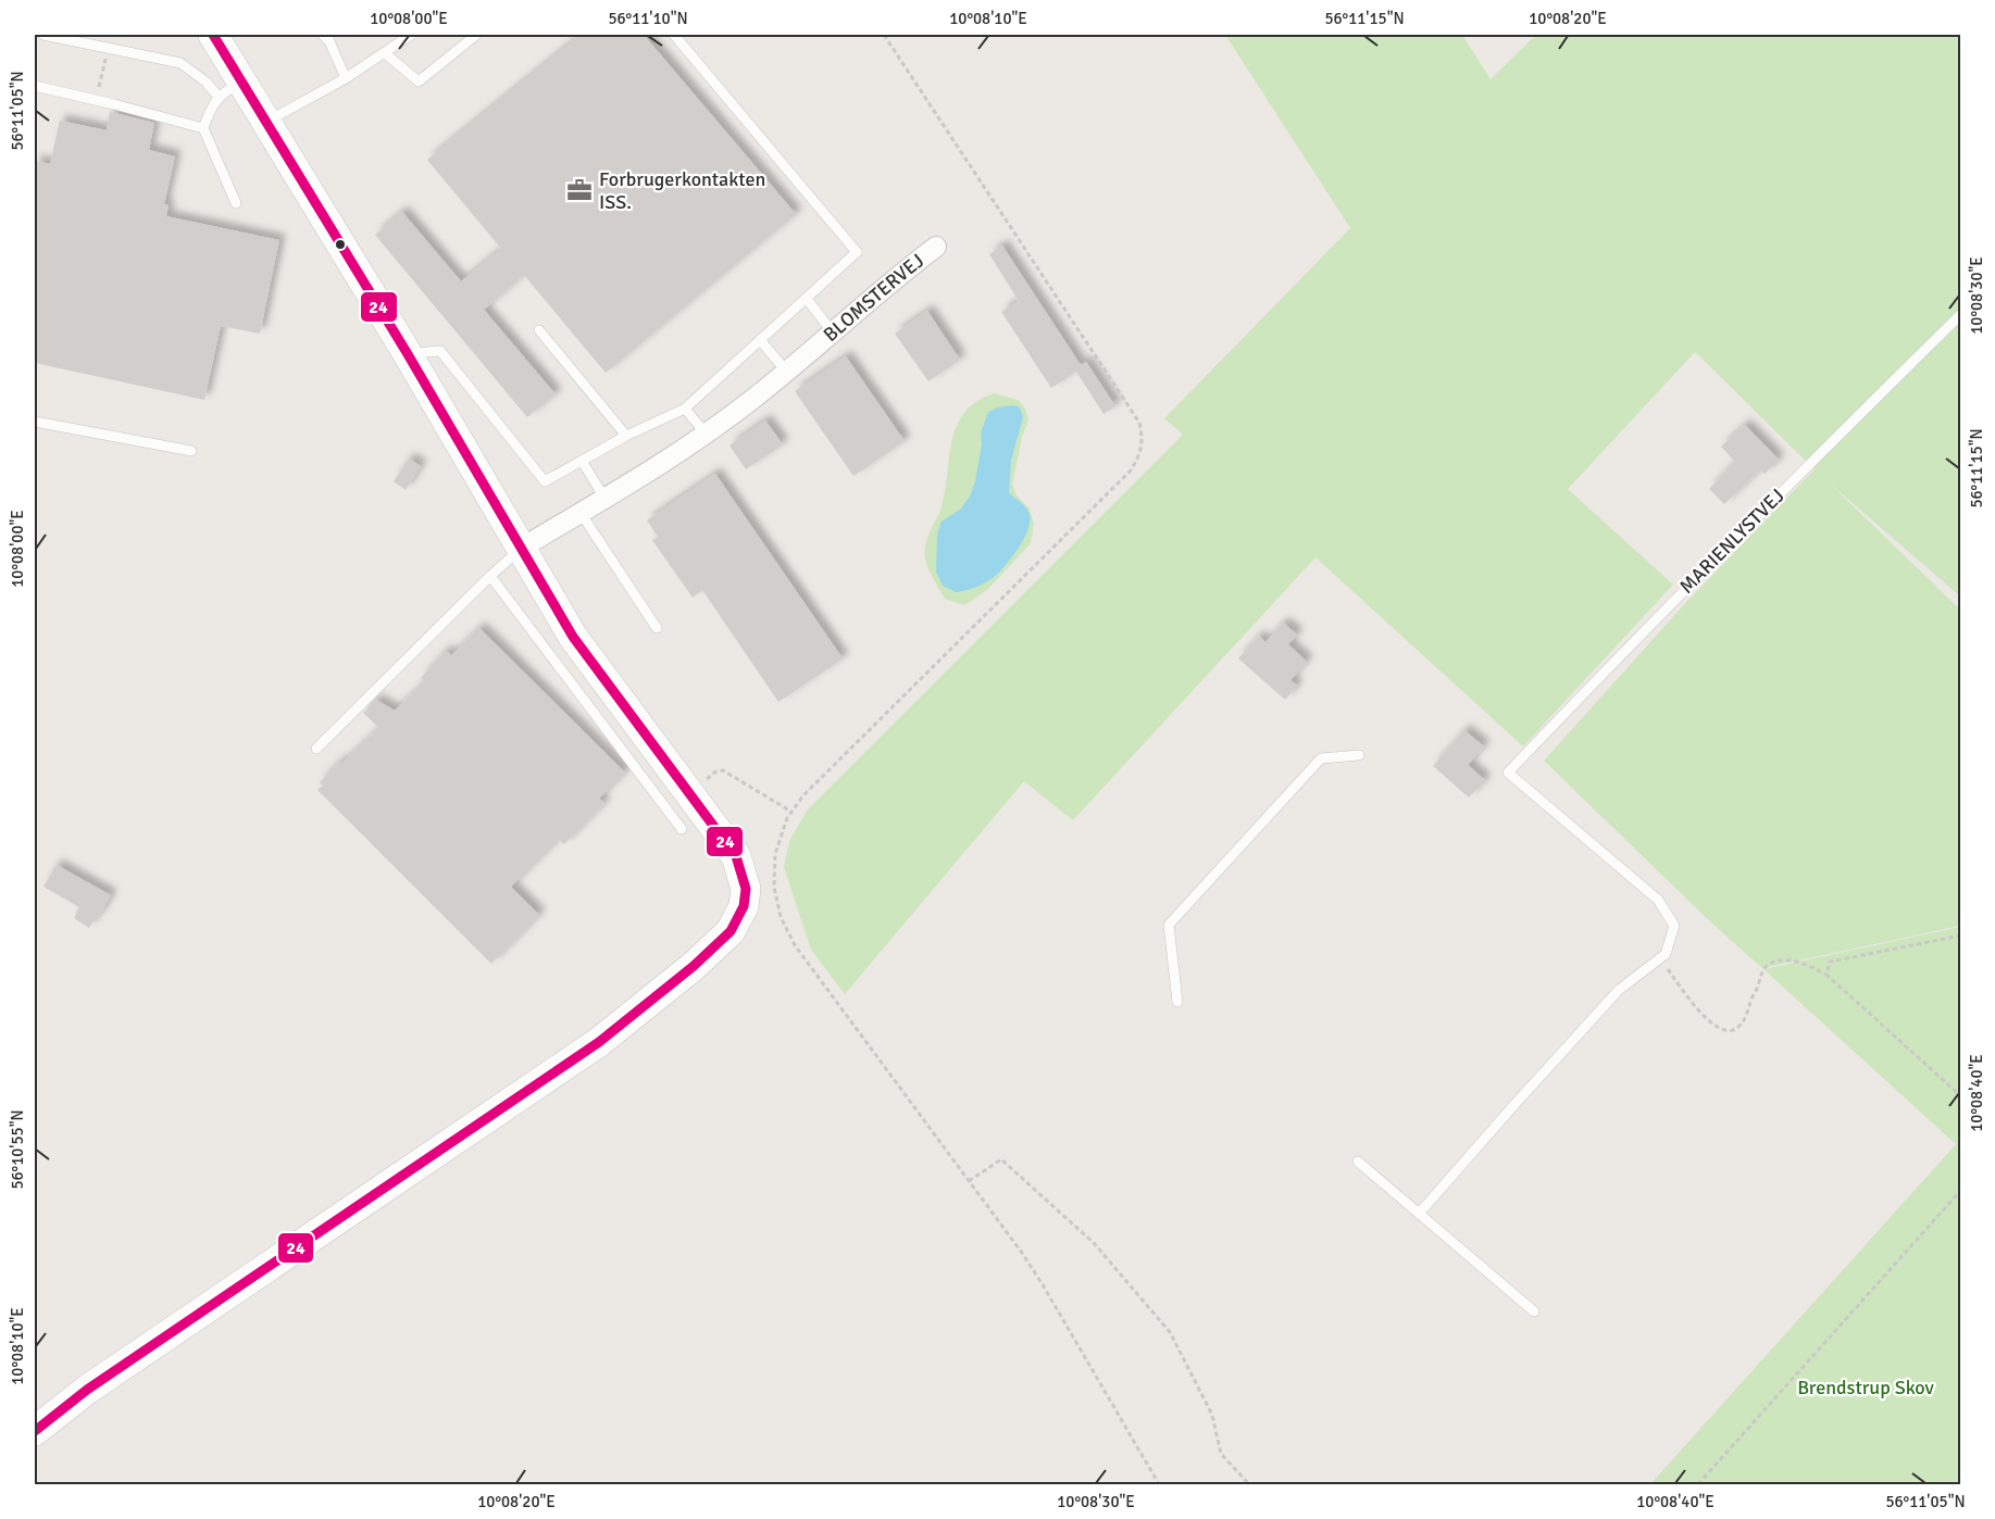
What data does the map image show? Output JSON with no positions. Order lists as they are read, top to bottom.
{
  "streets": {
    "street": ["BLOMSTERVEJ"],
    "lane": ["MARIENLYSTVEJ"]
  },
  "parks": ["Brendstrup Skov"],
  "places": {
    "office": ["Forbrugerkontakten ISS."]
  },
  "lines": ["transit line 24"],
  "coordinates": [
    "10°08'00\"E",
    "56°11'10\"N",
    "10°08'10\"E",
    "56°11'15\"N",
    "10°08'20\"E",
    "56°11'05\"N",
    "10°08'30\"E",
    "10°08'40\"E",
    "56°10'55\"N"
  ]
}
